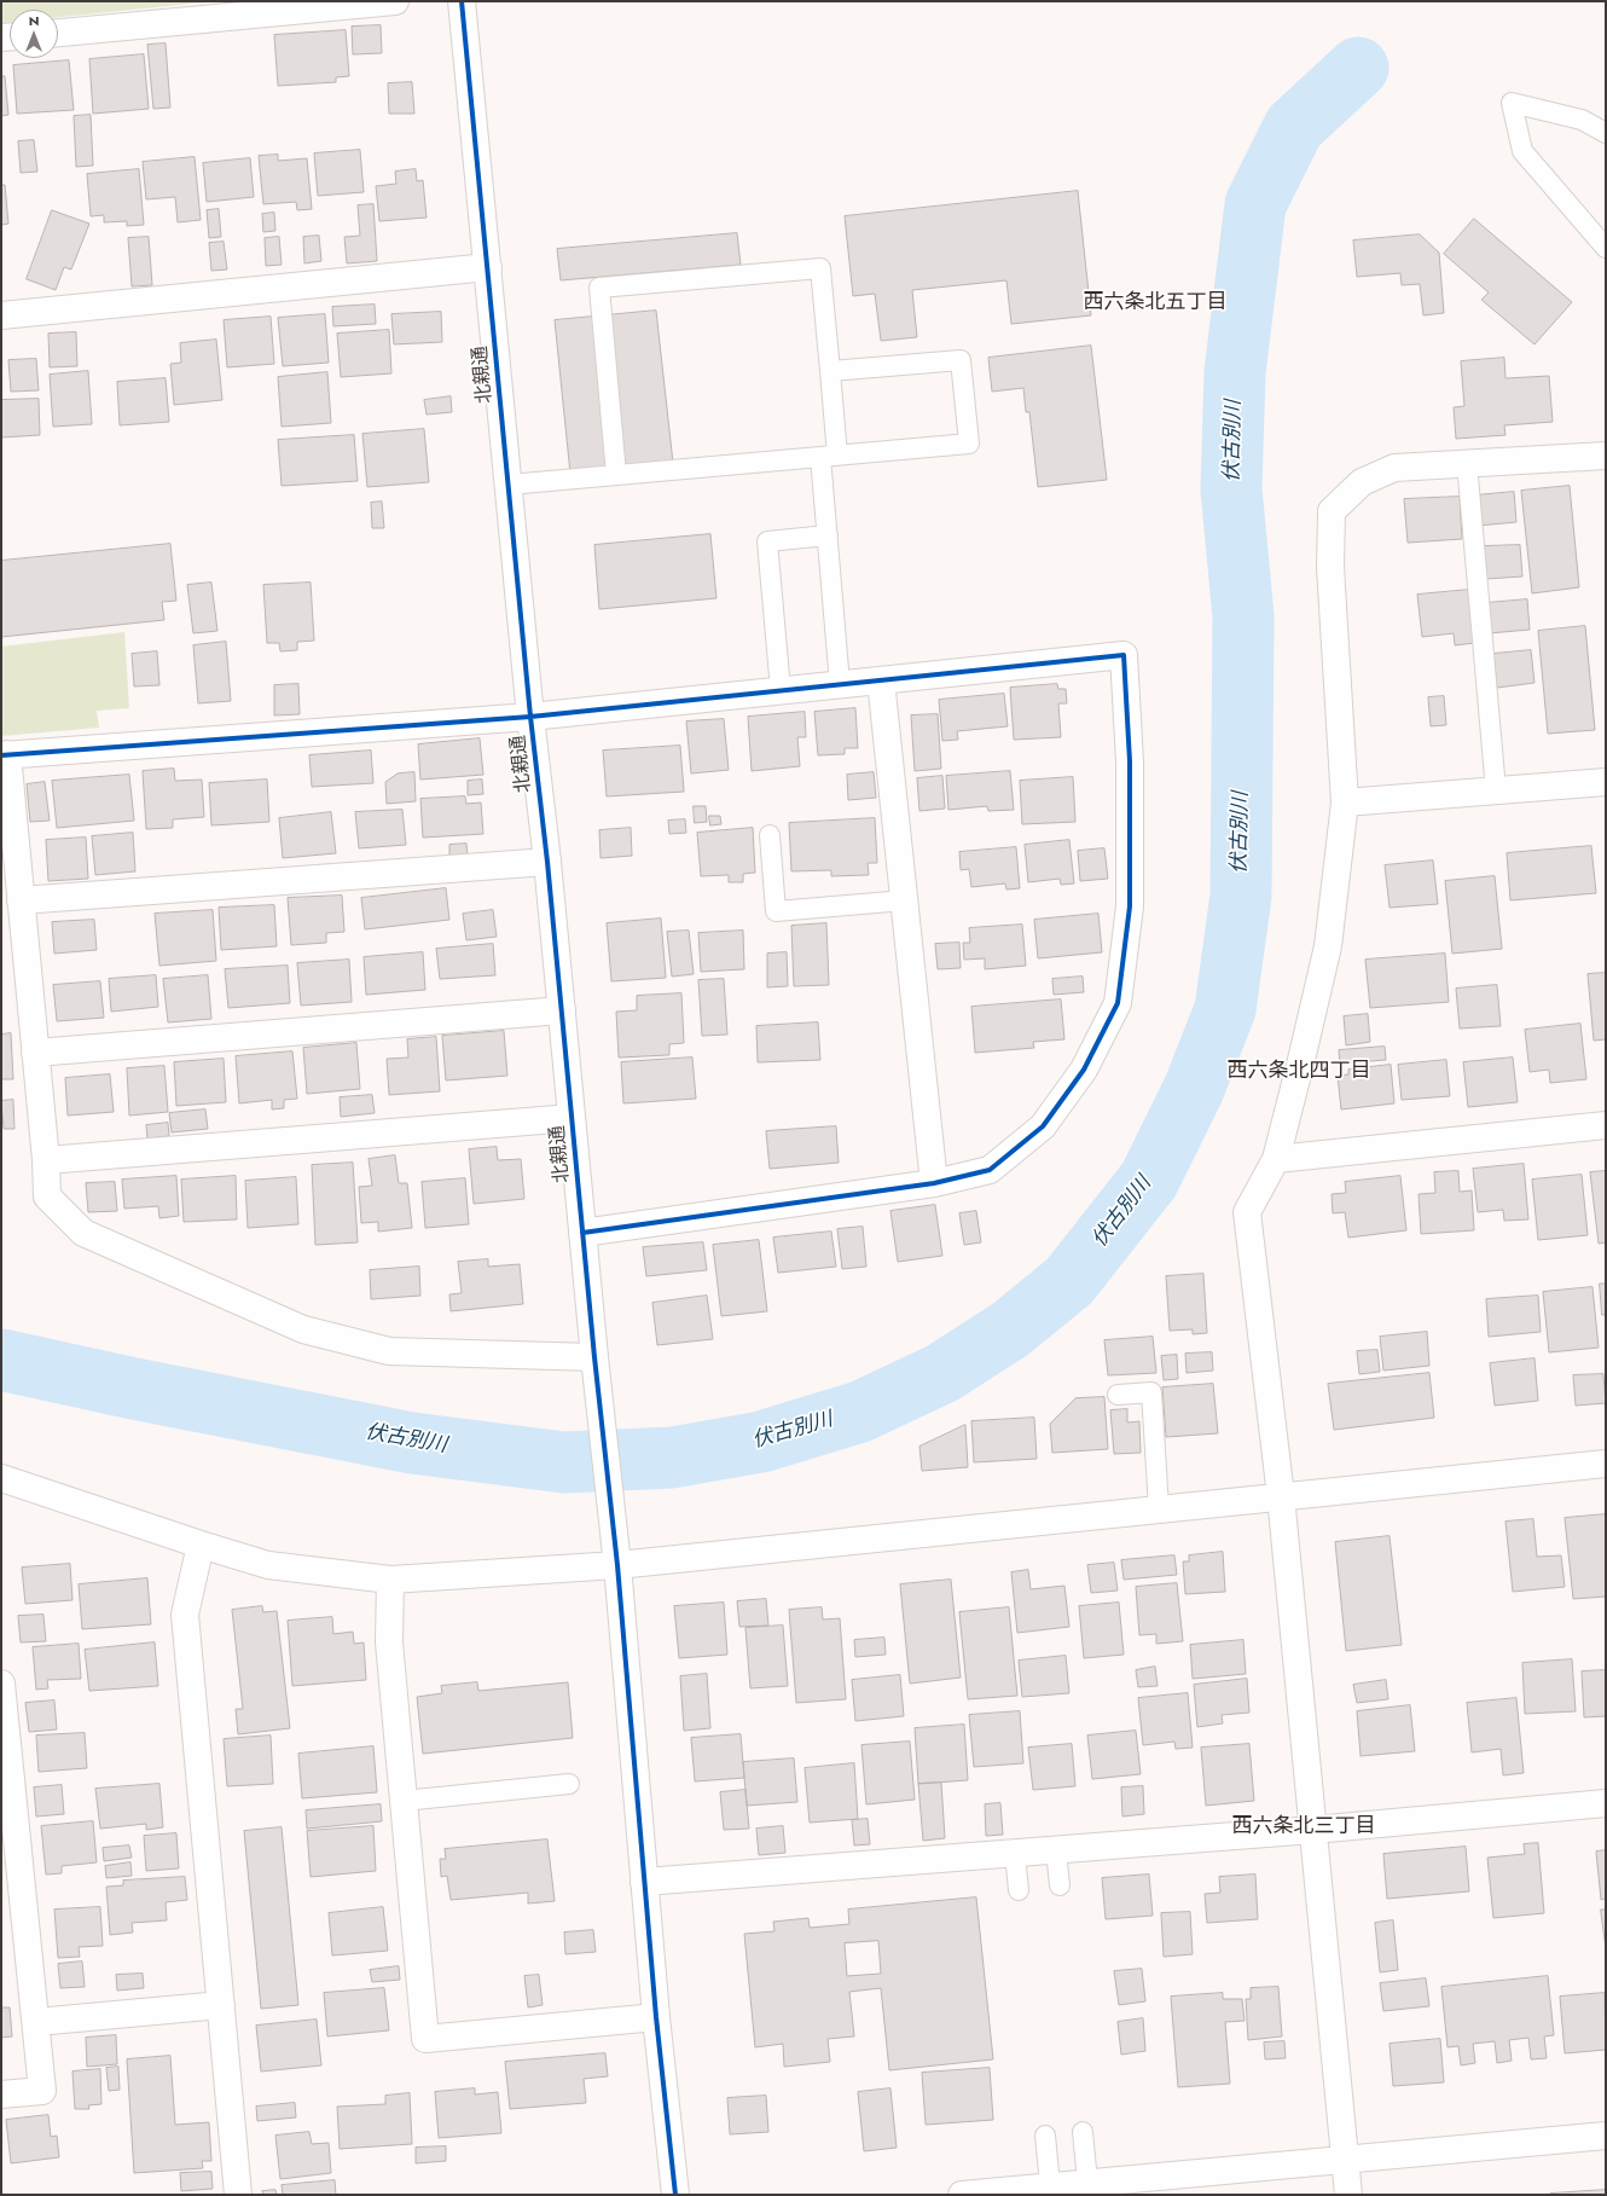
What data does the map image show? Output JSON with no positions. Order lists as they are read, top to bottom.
{
  "streets": {
    "street": ["北親通"]
  },
  "districts": ["西六条北五丁目", "西六条北四丁目", "西六条北三丁目"],
  "water": ["伏古別川"],
  "north": "top"
}
